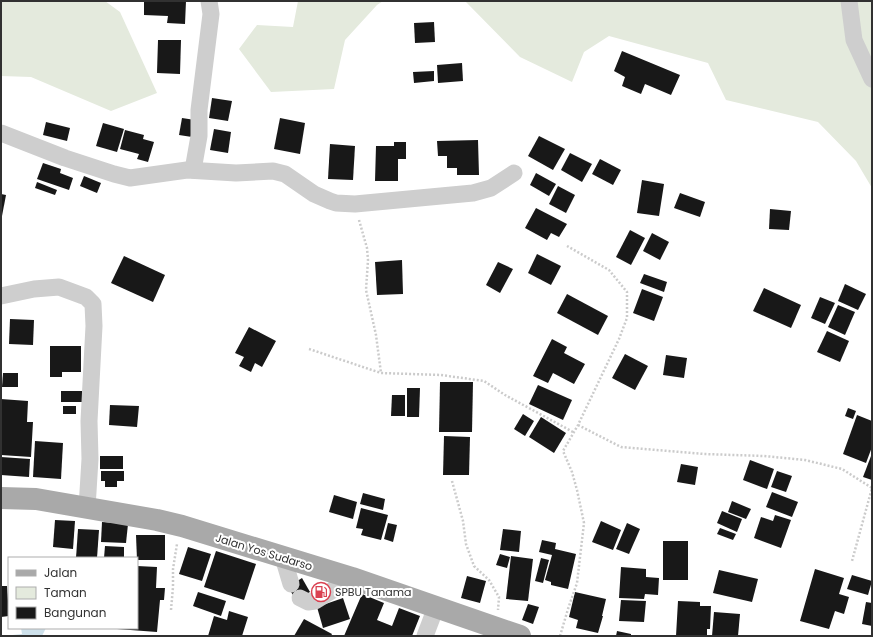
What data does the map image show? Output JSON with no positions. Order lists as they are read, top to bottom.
{
  "streets": {
    "main road": ["Jalan Yos Sudarso"]
  },
  "places": {
    "fuel station": ["SPBU Tanama"]
  },
  "legend": ["Jalan", "Taman", "Bangunan"]
}
